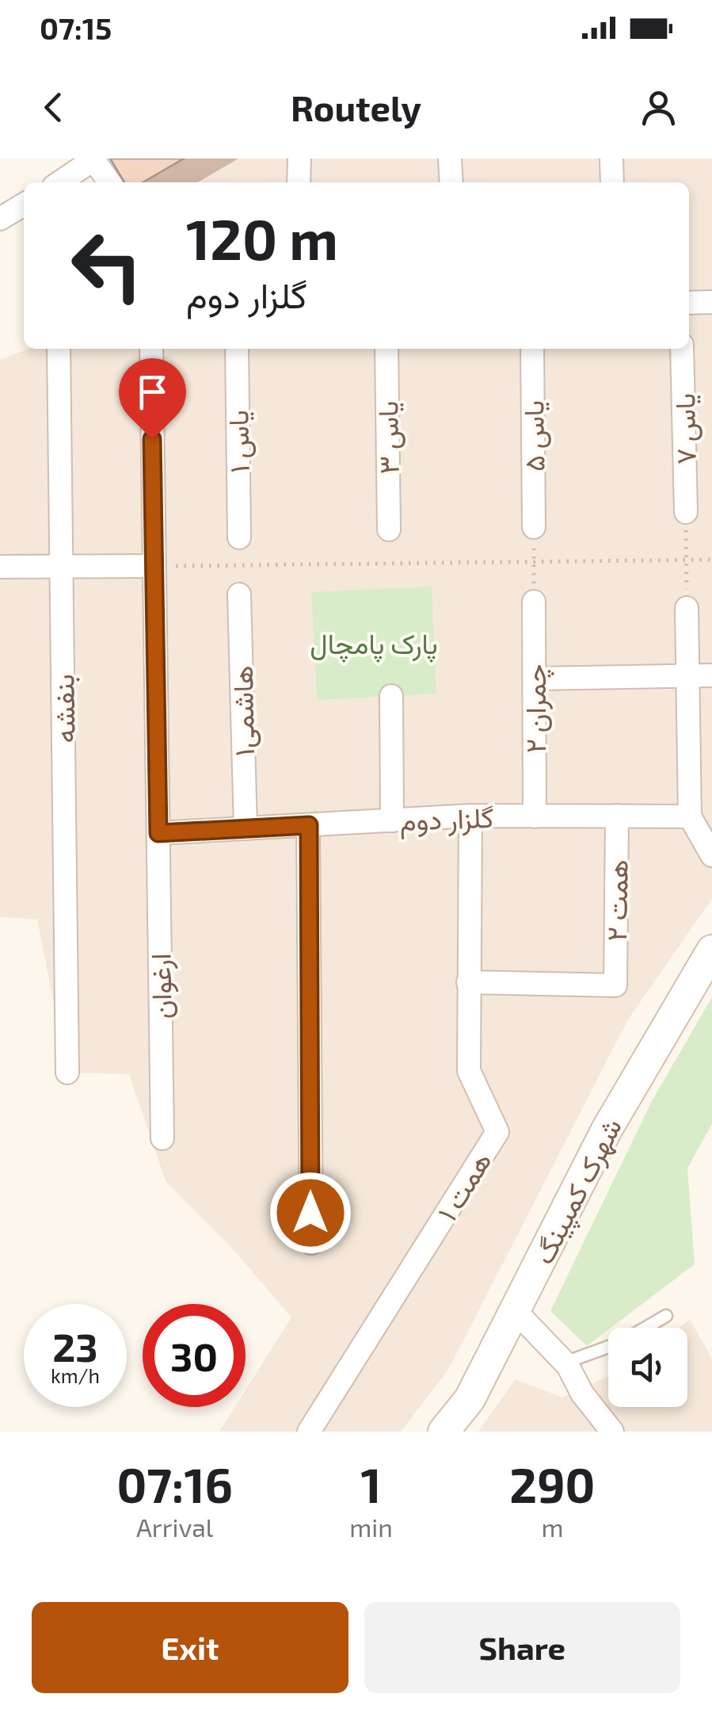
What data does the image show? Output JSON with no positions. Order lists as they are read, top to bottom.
{
  "streets": {
    "street": [
      "یاس ۷",
      "یاس ۵",
      "یاس ۳",
      "یاس ۱",
      "بنفشه",
      "چمران ۲",
      "هاشمی۱",
      "گلزار دوم",
      "همت ۲",
      "ارغوان",
      "همت ۱",
      "شهرک کمپینگ"
    ]
  },
  "crossings": [
    ["چمران ۲", "گلزار دوم"],
    ["هاشمی۱", "گلزار دوم"],
    ["گلزار دوم", "همت ۲"],
    ["گلزار دوم", "ارغوان"],
    ["گلزار دوم", "همت ۱"],
    ["همت ۲", "همت ۱"]
  ],
  "parks": ["پارک پامچال"],
  "page": {
    "status": "07:15",
    "header": "Routely",
    "turn": ["120 m", "گلزار دوم"],
    "speed": "23 km/h",
    "limit": "30",
    "eta": [
      "07:16",
      "Arrival",
      "1",
      "min",
      "290",
      "m"
    ],
    "buttons": ["Exit", "Share"]
  }
}
